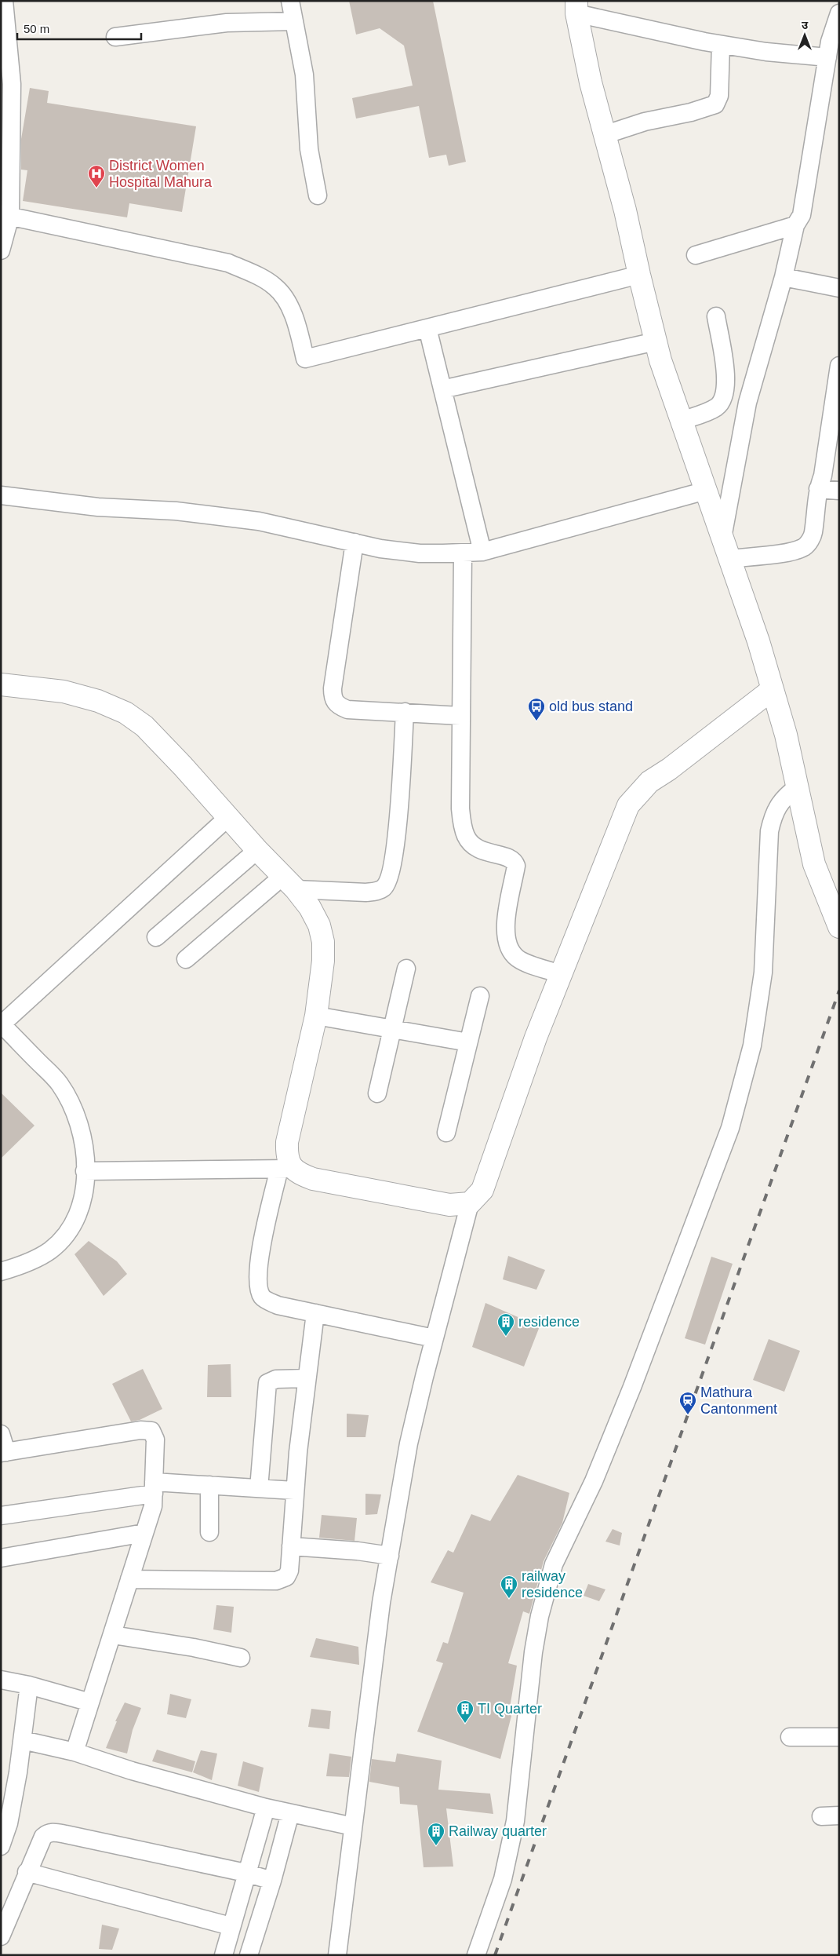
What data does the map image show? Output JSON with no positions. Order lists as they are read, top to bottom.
{
  "places": {
    "hospital": ["District Women Hospital Mahura"],
    "bus stop": ["old bus stand"],
    "building": [
      "residence",
      "railway residence",
      "TI Quarter",
      "Railway quarter"
    ],
    "station": ["Mathura Cantonment"]
  },
  "scale_bar": "50 m",
  "north": "top"
}
